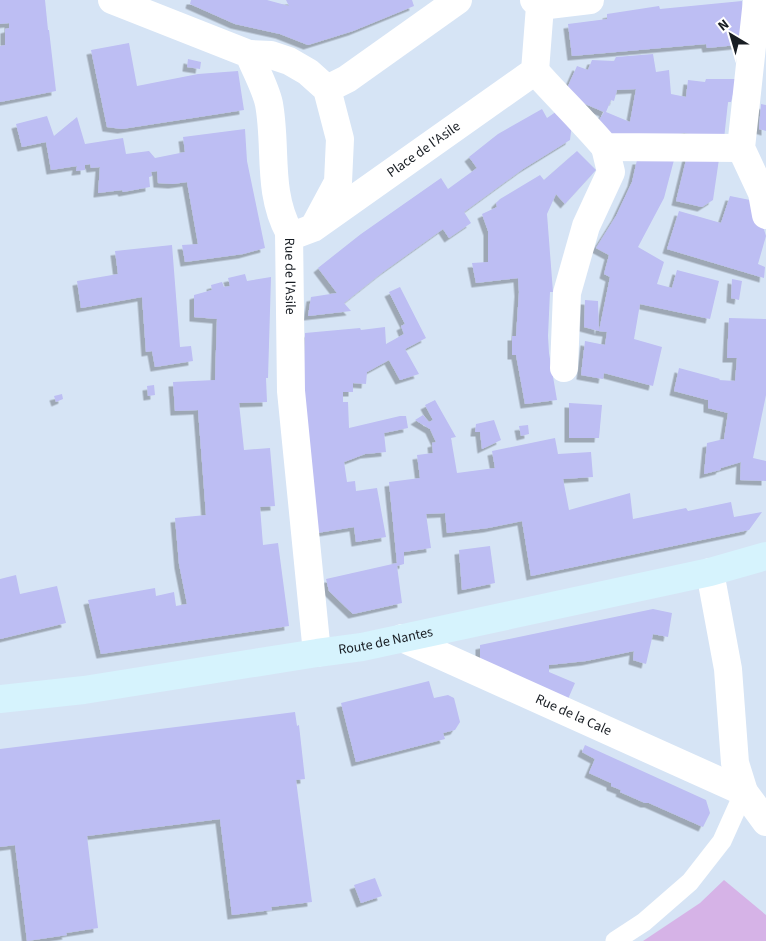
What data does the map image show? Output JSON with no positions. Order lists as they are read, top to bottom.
{
  "streets": {
    "street": [
      "Place de l'Asile",
      "Rue de l'Asile",
      "Route de Nantes",
      "Rue de la Cale"
    ]
  },
  "crossings": [
    ["Place de l'Asile", "Rue de l'Asile"],
    ["Rue de l'Asile", "Route de Nantes"],
    ["Route de Nantes", "Rue de la Cale"]
  ],
  "north": "top left"
}
